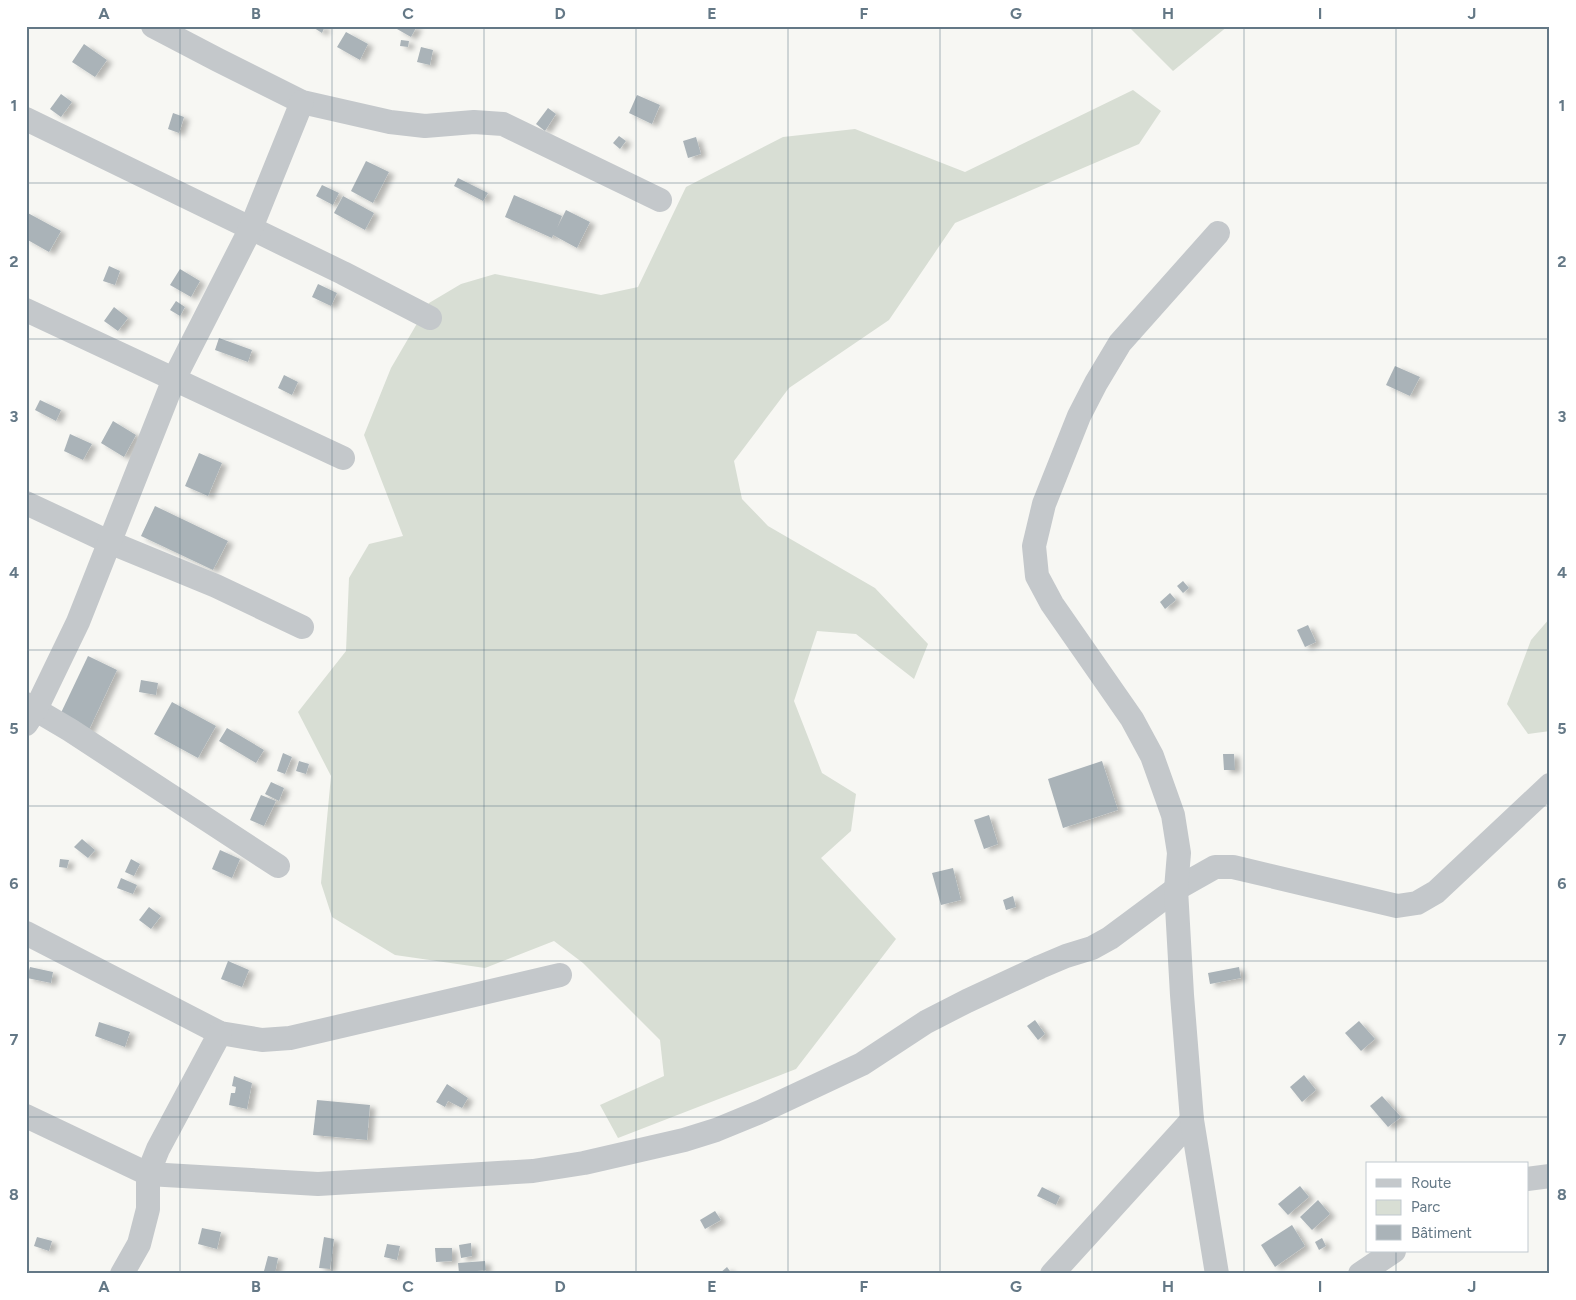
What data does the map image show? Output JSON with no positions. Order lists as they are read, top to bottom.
{
  "legend": ["Route", "Parc", "Bâtiment"],
  "grid": {
    "columns": [
      "A",
      "B",
      "C",
      "D",
      "E",
      "F",
      "G",
      "H",
      "I",
      "J"
    ],
    "rows": [
      "1",
      "2",
      "3",
      "4",
      "5",
      "6",
      "7",
      "8"
    ]
  }
}
